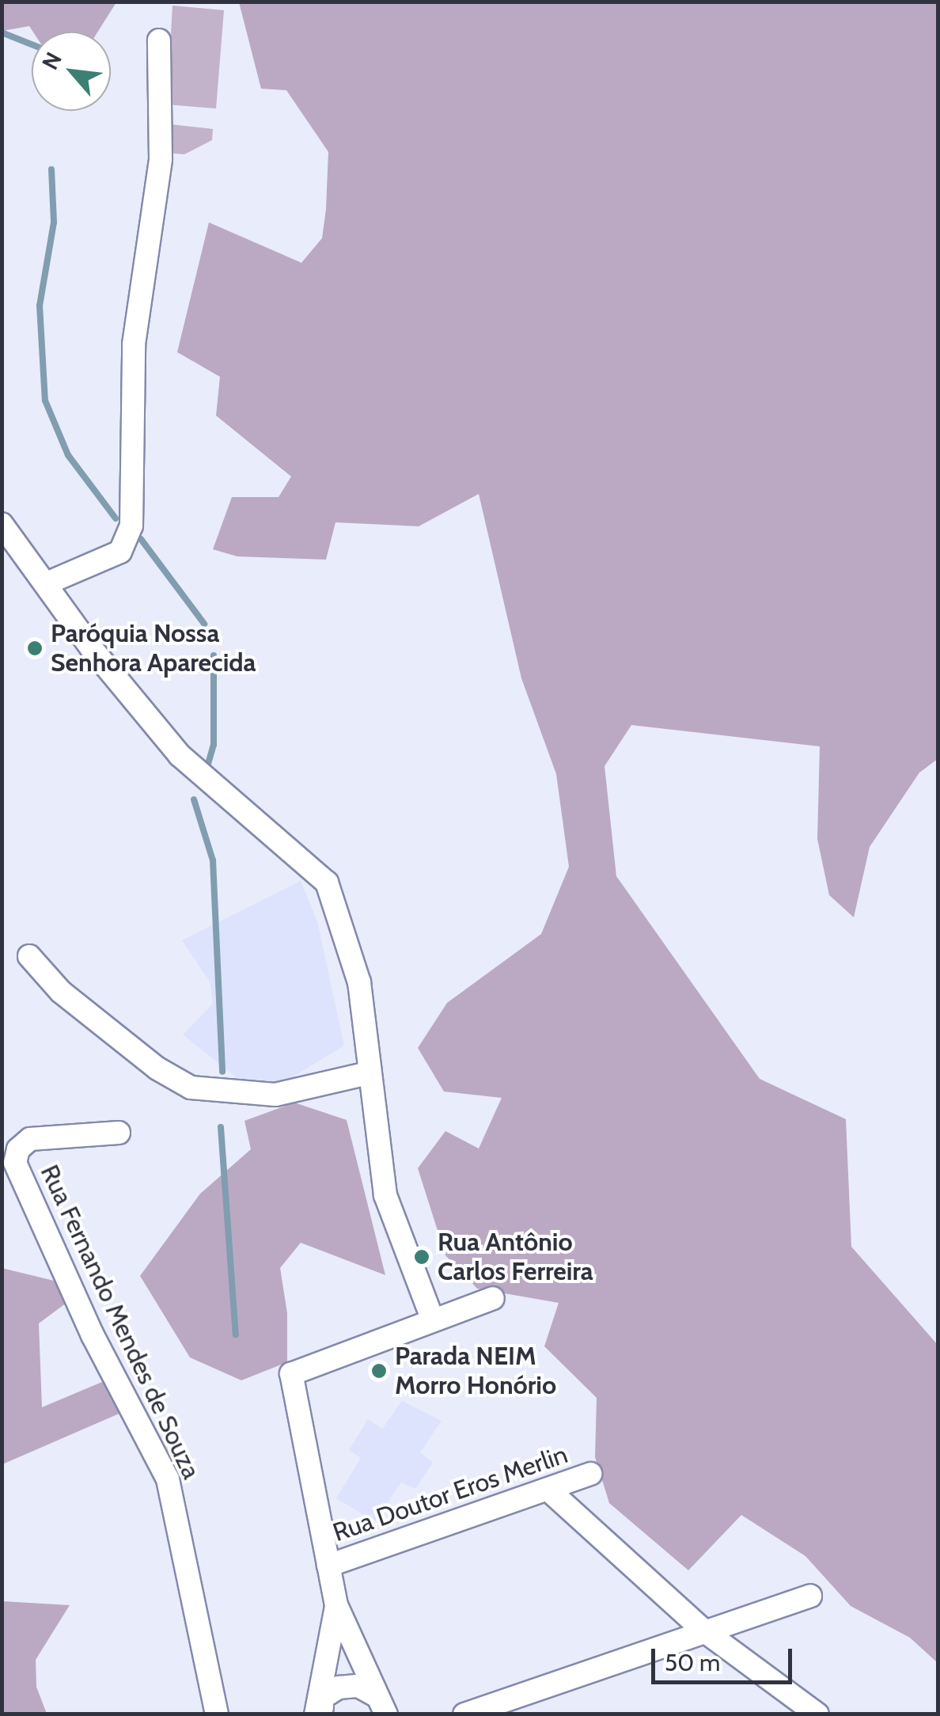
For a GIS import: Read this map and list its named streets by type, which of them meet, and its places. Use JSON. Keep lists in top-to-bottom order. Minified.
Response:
{"streets":{"street":["Rua Fernando Mendes de Souza","Rua Doutor Eros Merlin"]},"places":["Paróquia Nossa Senhora Aparecida","Rua Antônio Carlos Ferreira","Parada NEIM Morro Honório"],"scale_bar":"50 m","north":"top left"}
